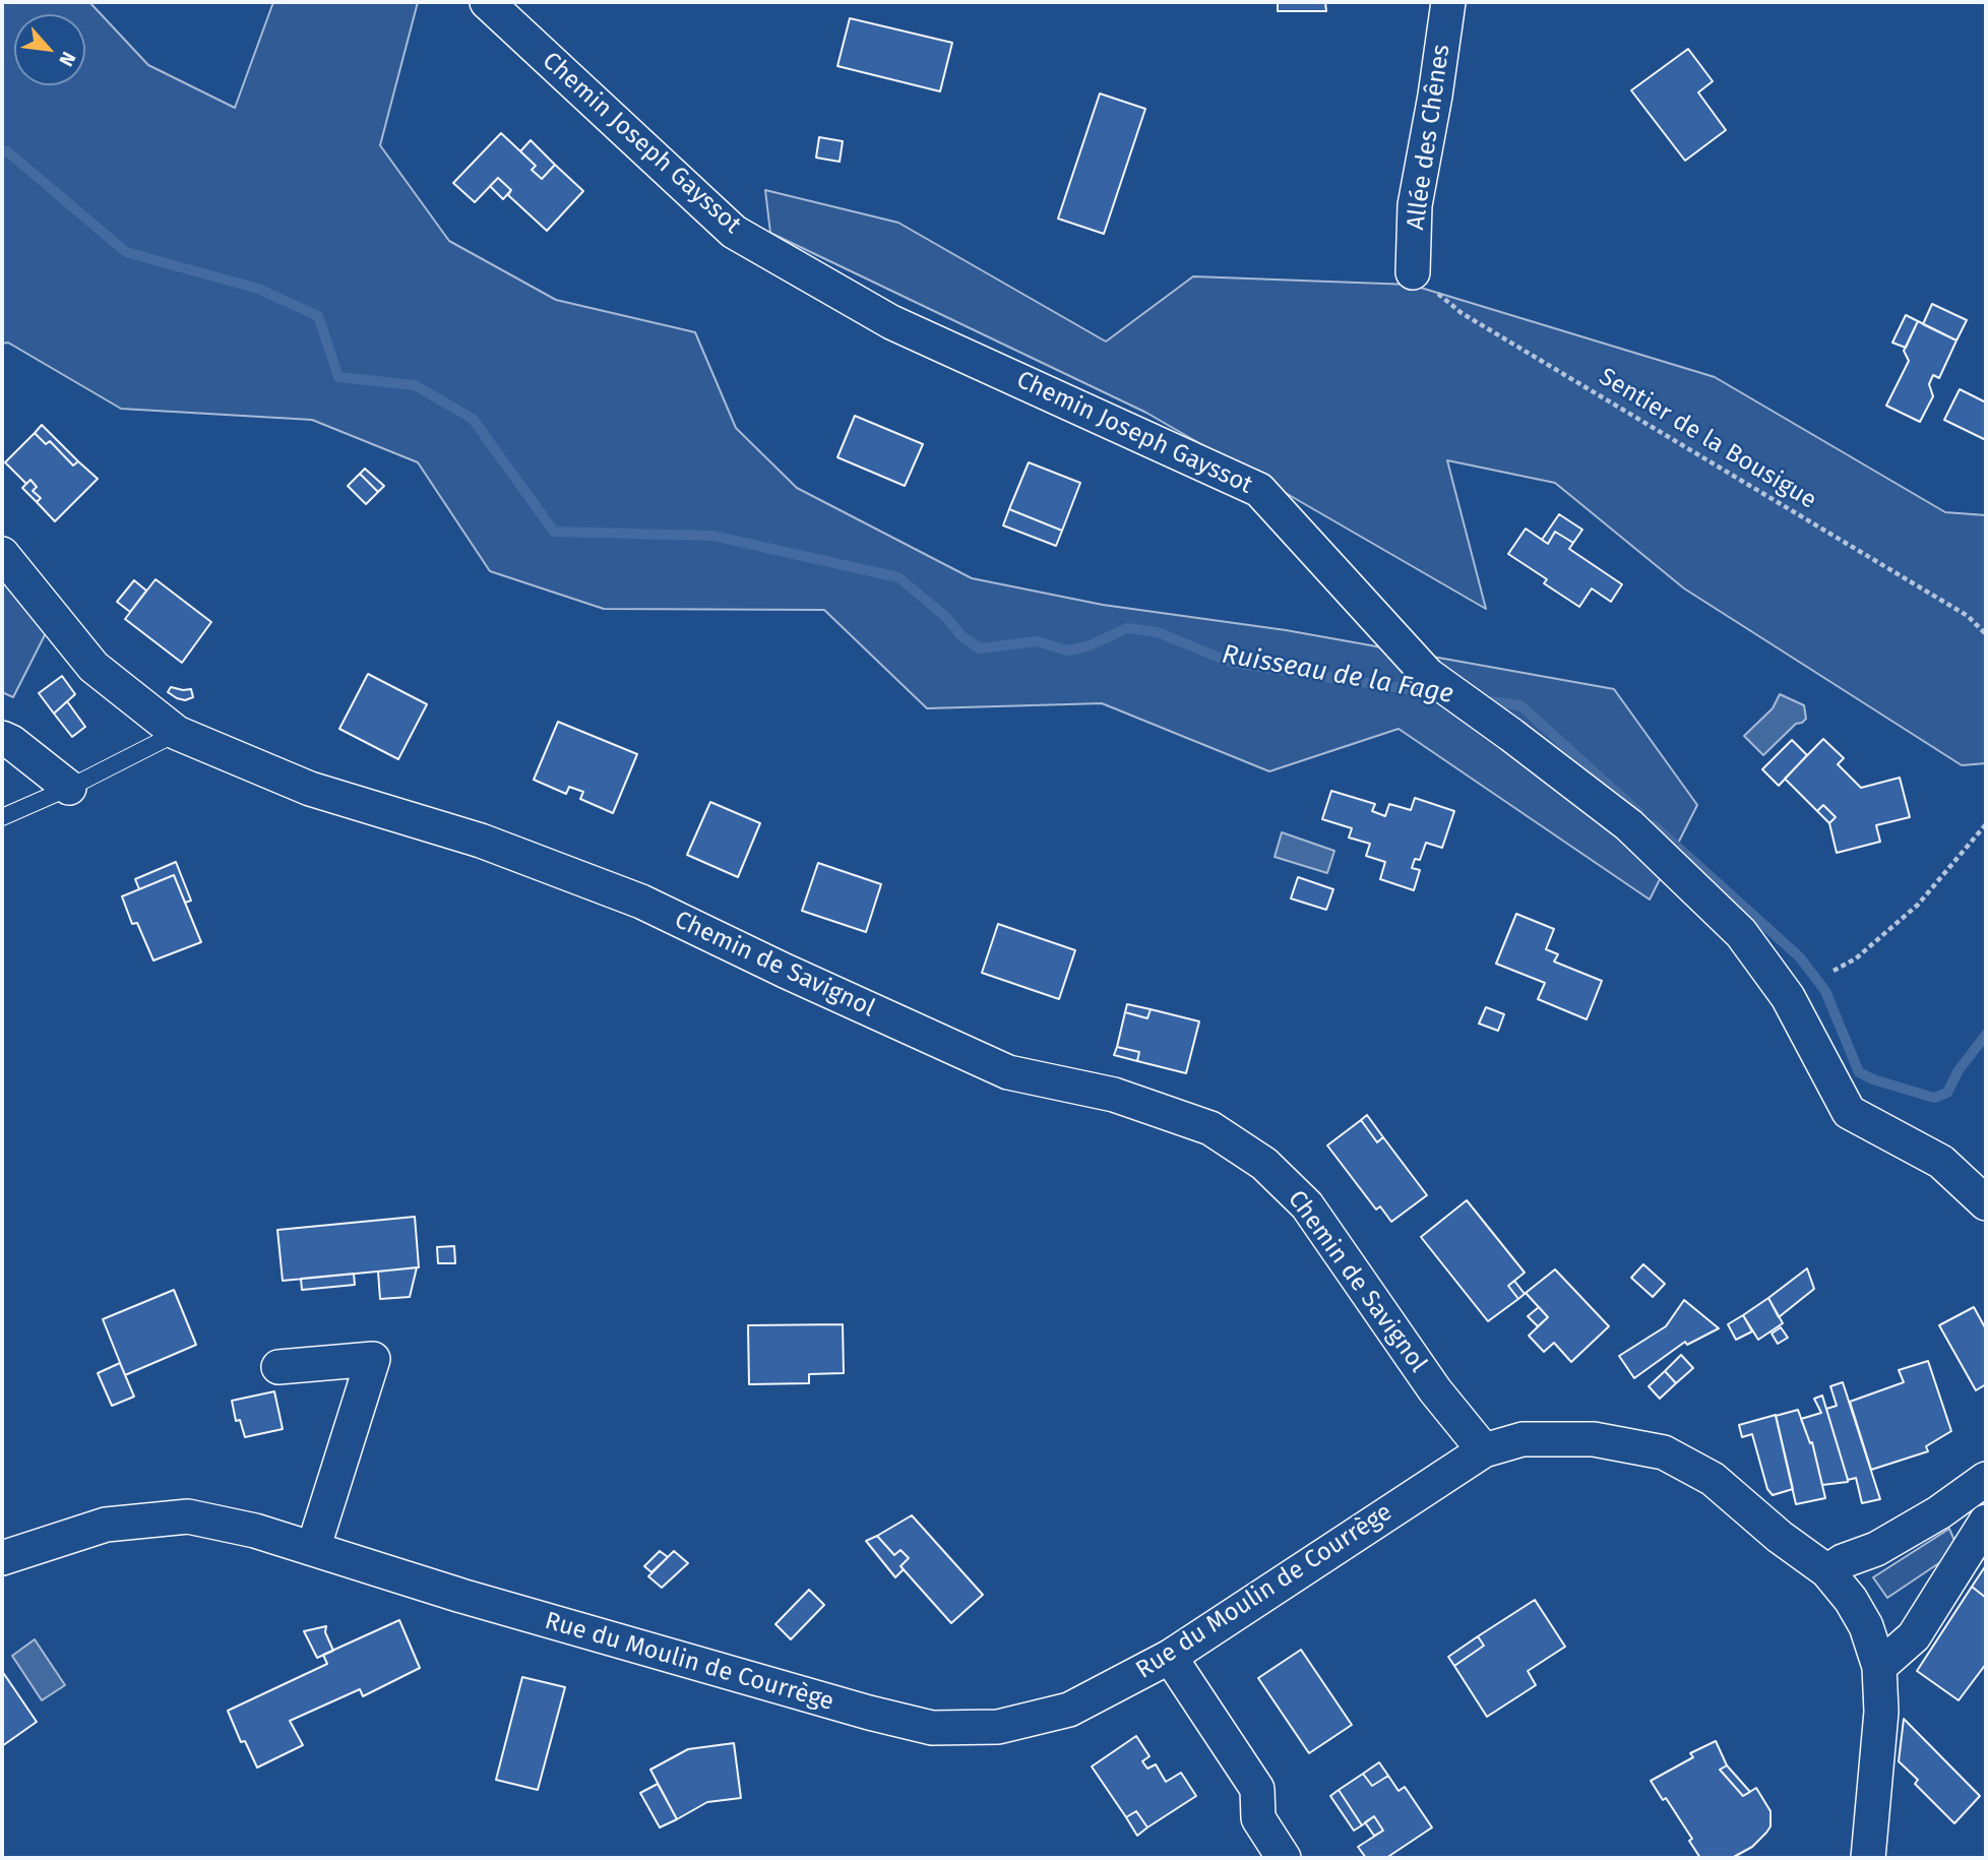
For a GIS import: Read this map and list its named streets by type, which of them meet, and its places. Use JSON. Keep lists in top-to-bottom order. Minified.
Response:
{"streets":{"street":["Allée des Chênes","Chemin Joseph Gayssot","Chemin de Savignol","Rue du Moulin de Courrège"],"path":["Sentier de la Bousigue"]},"crossings":[["Allée des Chênes","Sentier de la Bousigue"],["Chemin de Savignol","Rue du Moulin de Courrège"]],"water":["Ruisseau de la Fage"],"north":"bottom right"}
